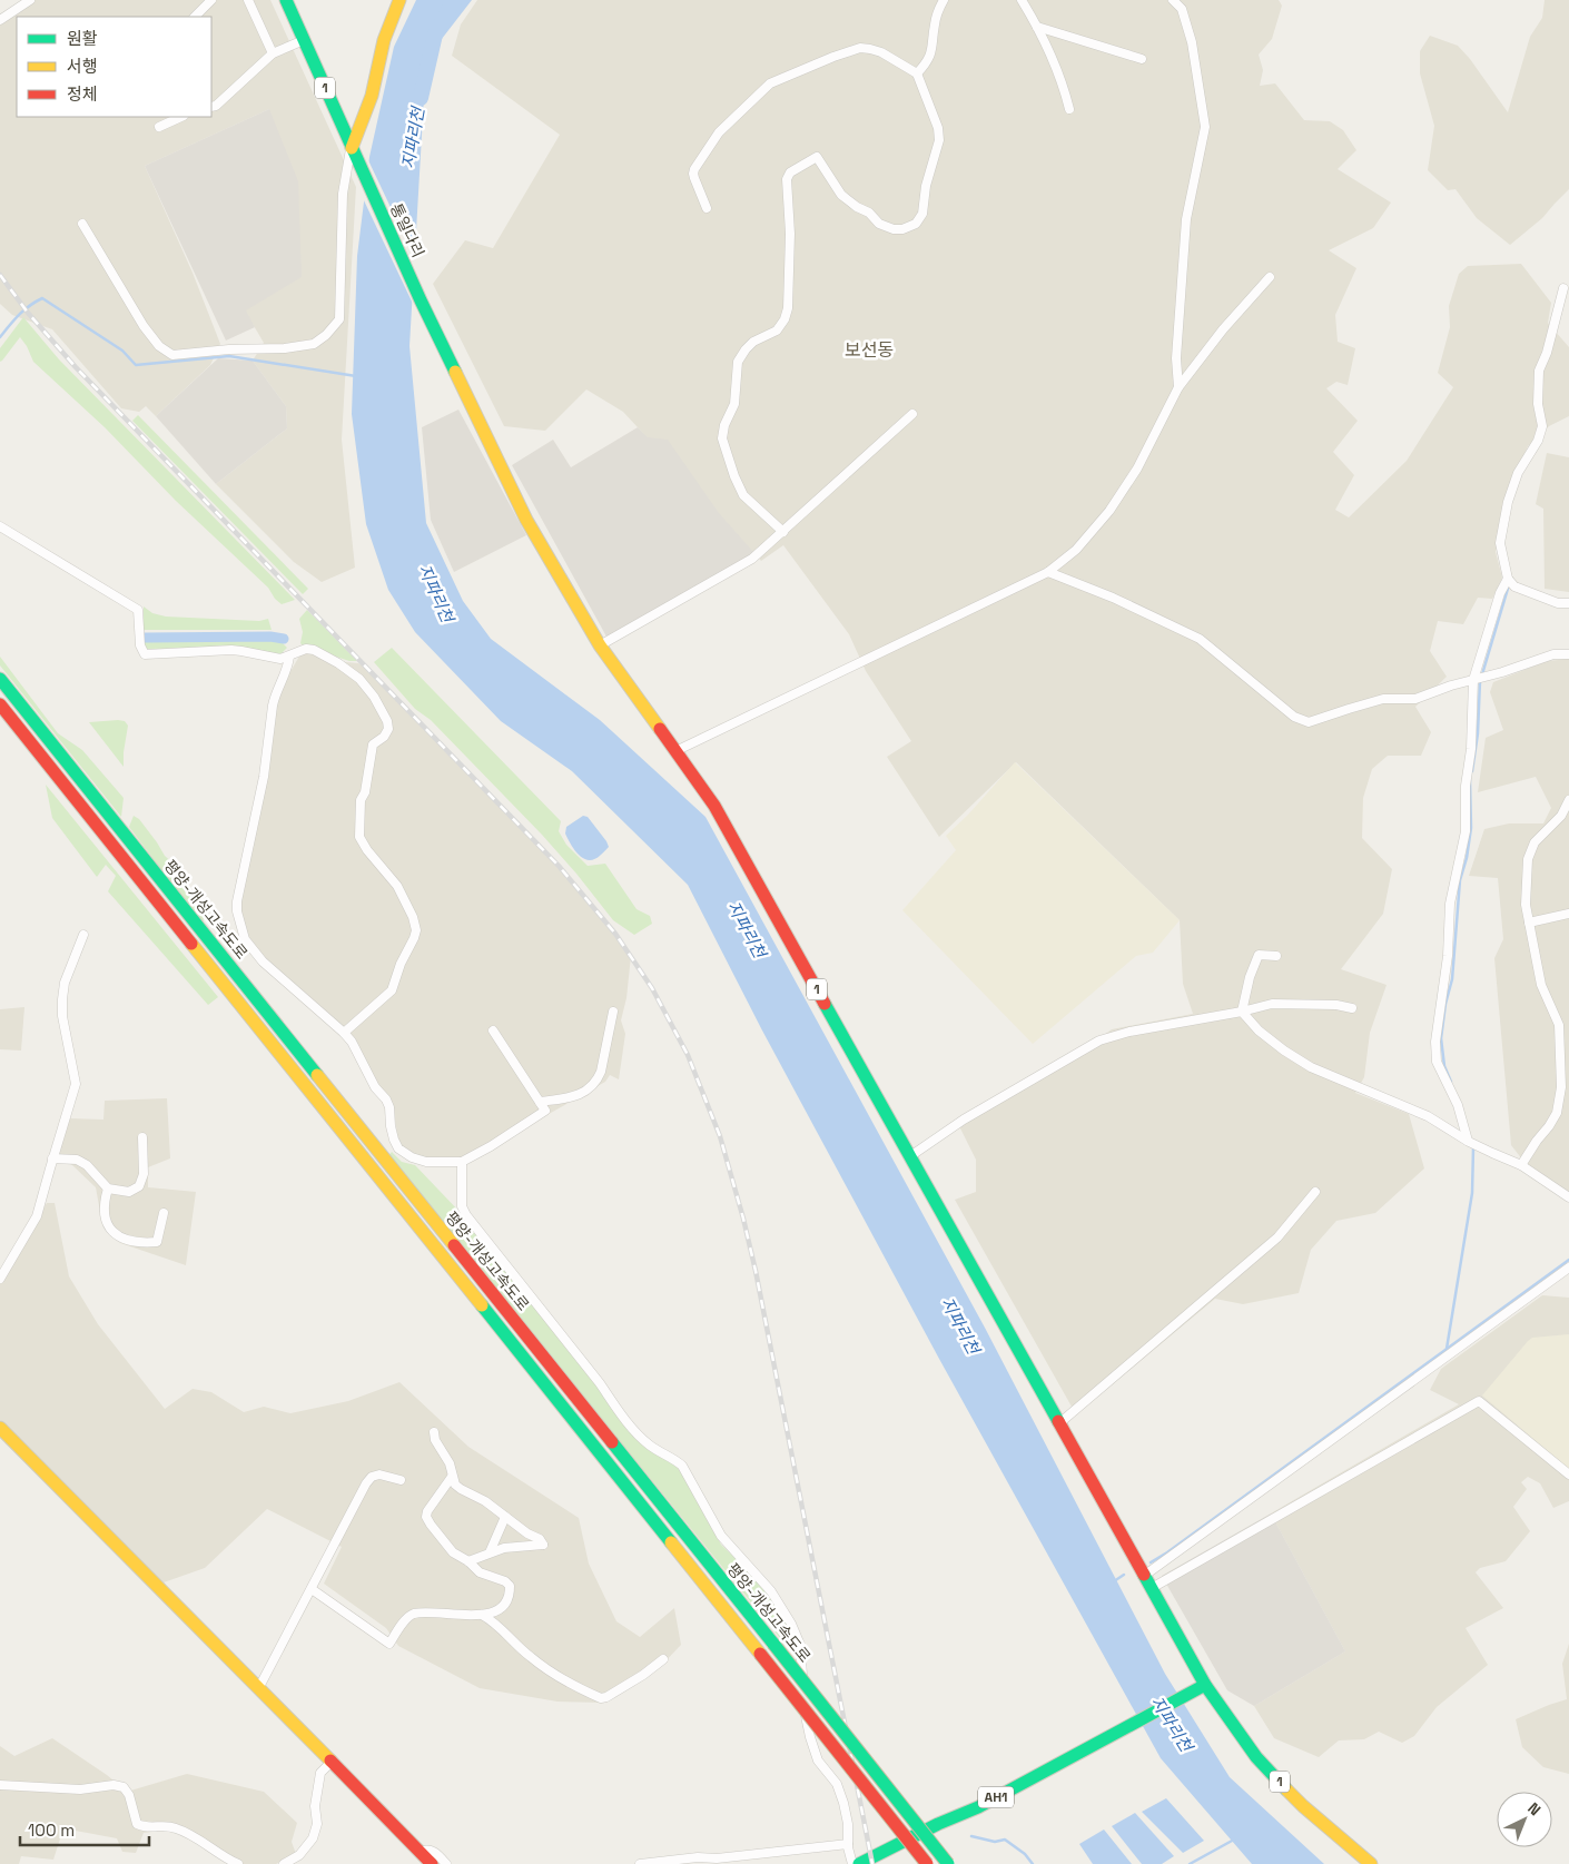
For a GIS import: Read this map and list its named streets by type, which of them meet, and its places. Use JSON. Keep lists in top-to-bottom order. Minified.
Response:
{"streets":{"main road":["1","통일다리","평양-개성고속도로","AH1"]},"crossings":[["1","통일다리"],["1","AH1"]],"districts":["보선동"],"water":["지파리천"],"legend":["원활","서행","정체"],"scale_bar":"100 m","north":"top right"}
